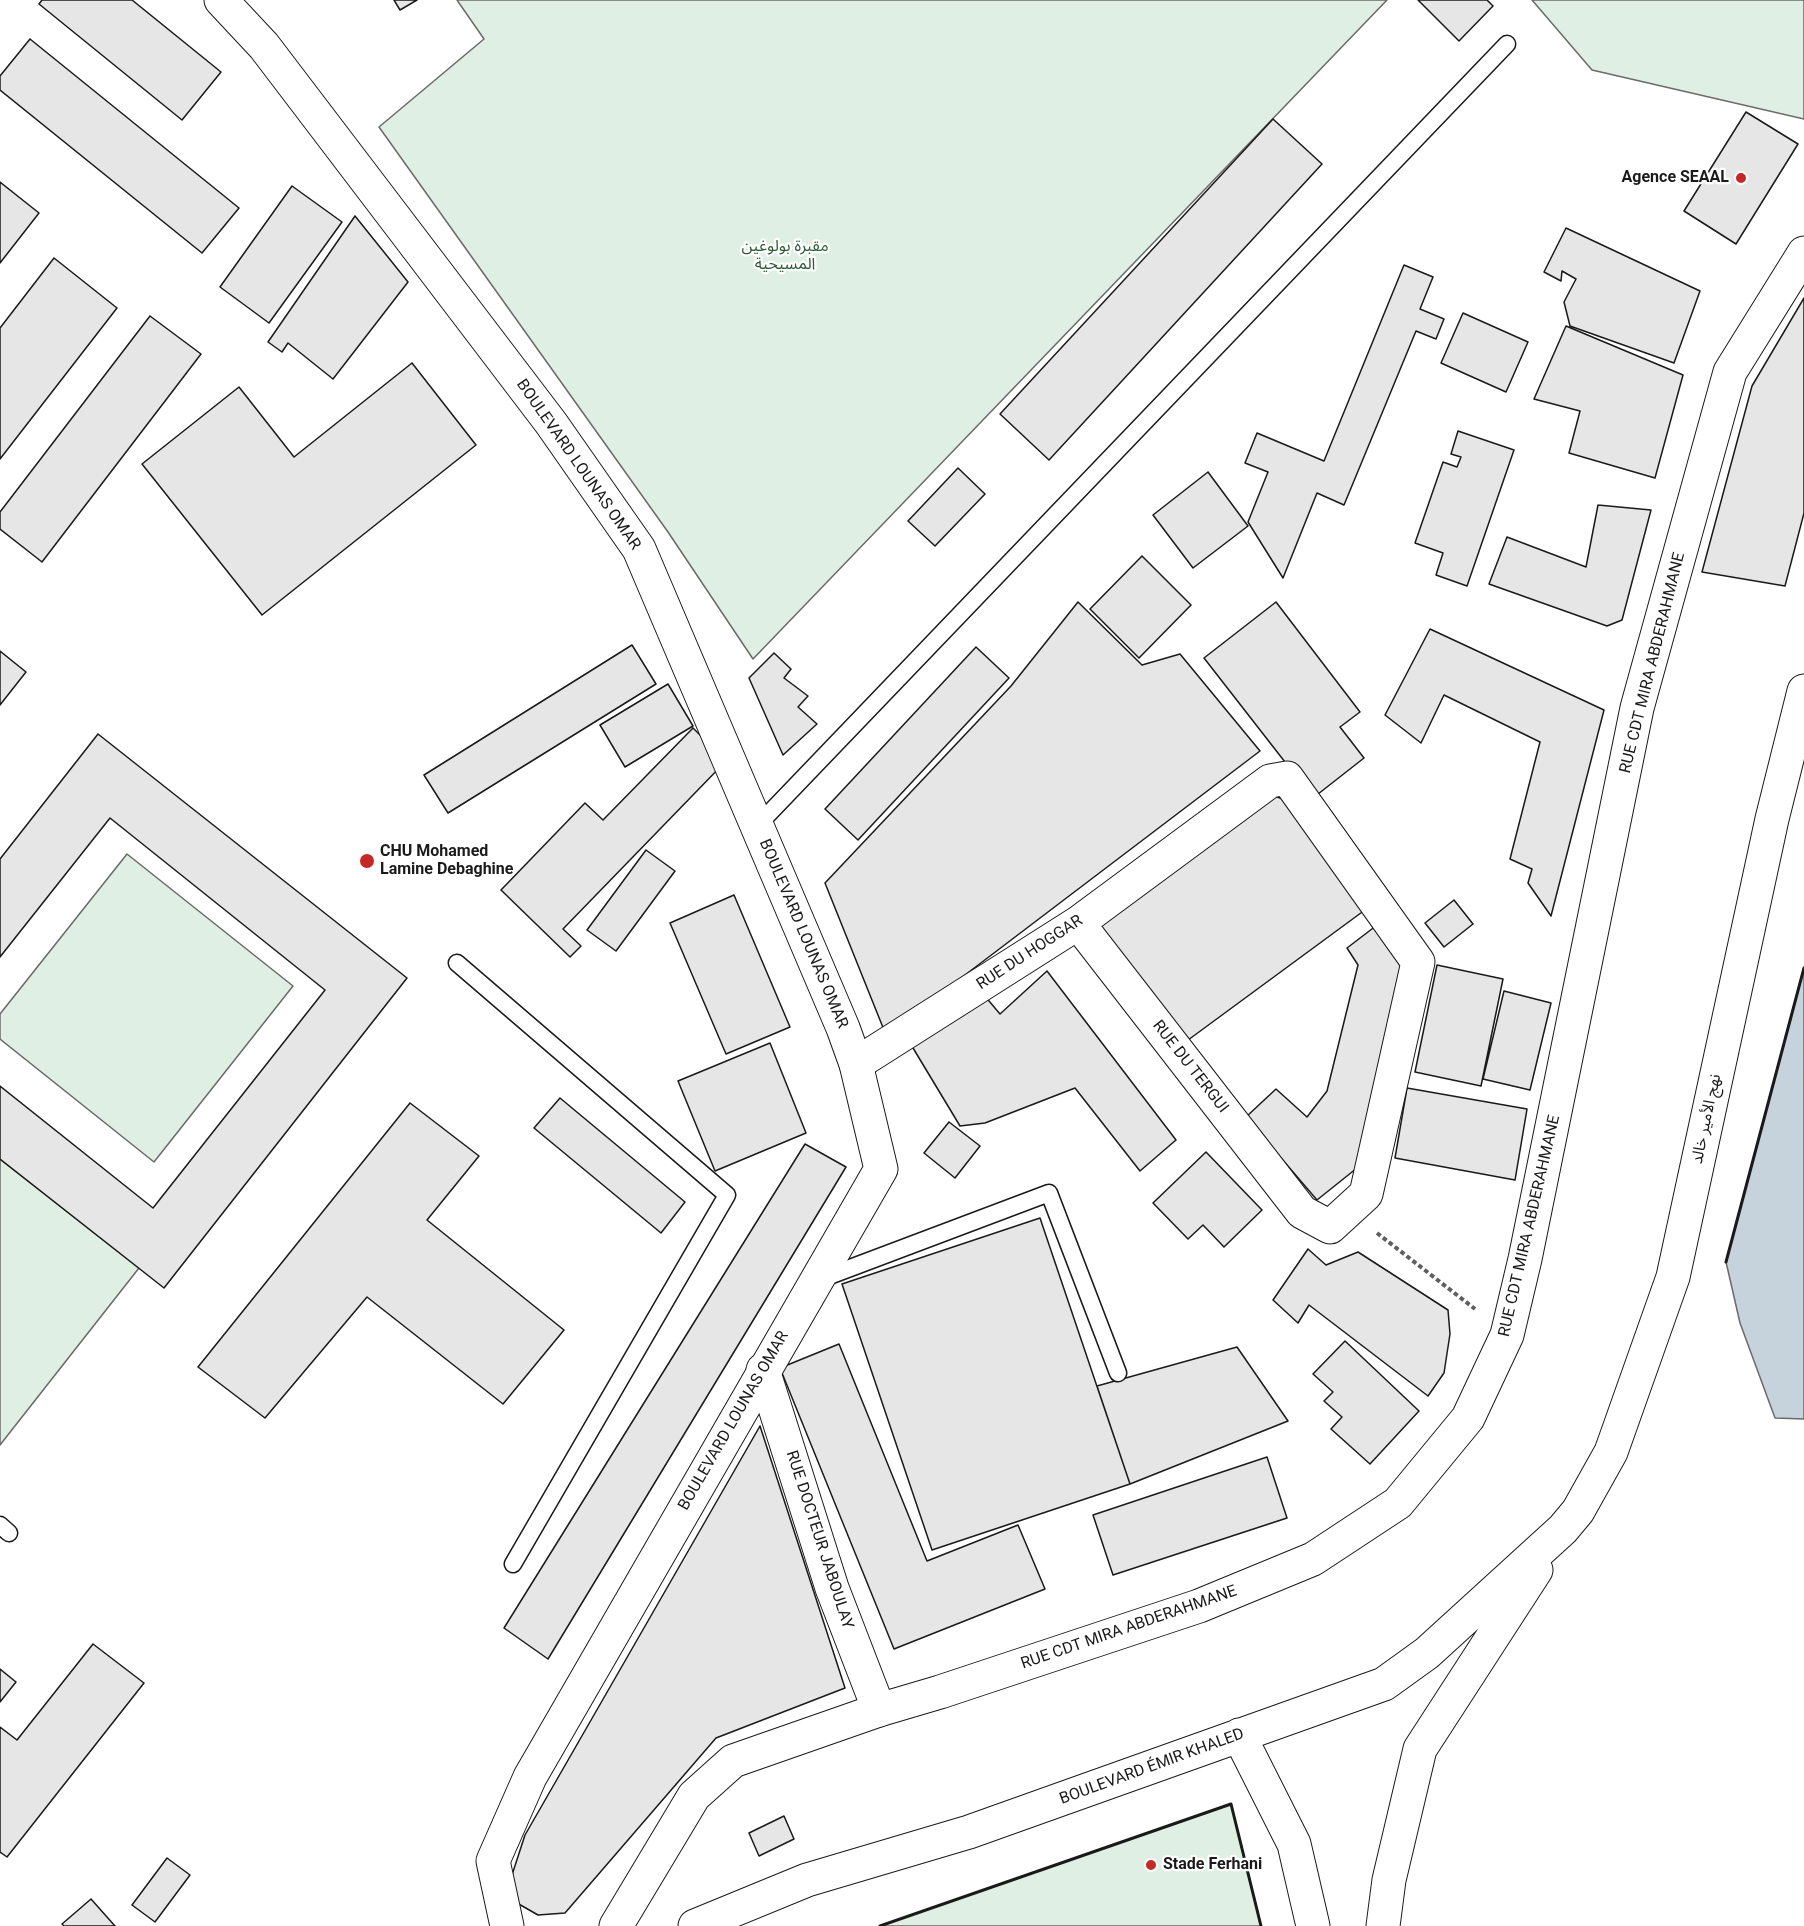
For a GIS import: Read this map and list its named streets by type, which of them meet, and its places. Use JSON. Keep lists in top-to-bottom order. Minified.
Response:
{"streets":{"main road":["BOULEVARD LOUNAS OMAR","RUE CDT MIRA ABDERAHMANE","RUE DU HOGGAR","RUE DU TERGUI","نهج الأمير خالد","RUE DOCTEUR JABOULAY","BOULEVARD ÉMIR KHALED"]},"crossings":[["BOULEVARD LOUNAS OMAR","RUE DU HOGGAR"],["BOULEVARD LOUNAS OMAR","RUE DOCTEUR JABOULAY"],["RUE CDT MIRA ABDERAHMANE","RUE DOCTEUR JABOULAY"],["RUE DU HOGGAR","RUE DU TERGUI"],["نهج الأمير خالد","BOULEVARD ÉMIR KHALED"]],"parks":["مقبرة بولوغين المسيحية"],"places":["Agence SEAAL","CHU Mohamed Lamine Debaghine","Stade Ferhani"]}
